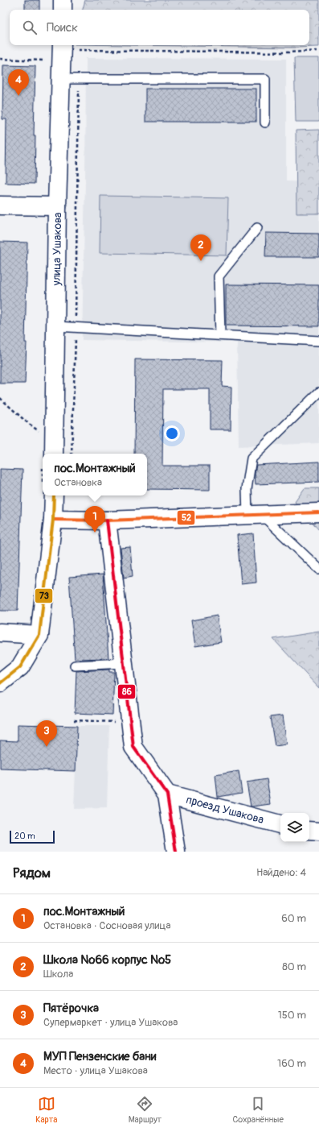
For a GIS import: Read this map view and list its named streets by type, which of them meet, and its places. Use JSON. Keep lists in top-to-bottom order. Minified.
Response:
{"streets":{"street":["улица Ушакова","проезд Ушакова"]},"lines":["transit line 73","transit line 52","transit line 86"],"scale_bar":"20 m","page":{"search":"Поиск","pins":["4","2","1","3"],"popup":["пос.Монтажный","Остановка"],"scale":"20 m","heading":["Рядом","Найдено: 4"],"list":[{"mark":"1","name":"пос.Монтажный","note":"Остановка · Сосновая улица","value":"60 m"},{"mark":"2","name":"Школа №66 корпус №5","note":"Школа","value":"80 m"},{"mark":"3","name":"Пятёрочка","note":"Супермаркет · улица Ушакова","value":"150 m"},{"mark":"4","name":"МУП Пензенские бани","note":"Место · улица Ушакова","value":"160 m"}],"nav":["Карта","Маршрут","Сохранённые"]}}
